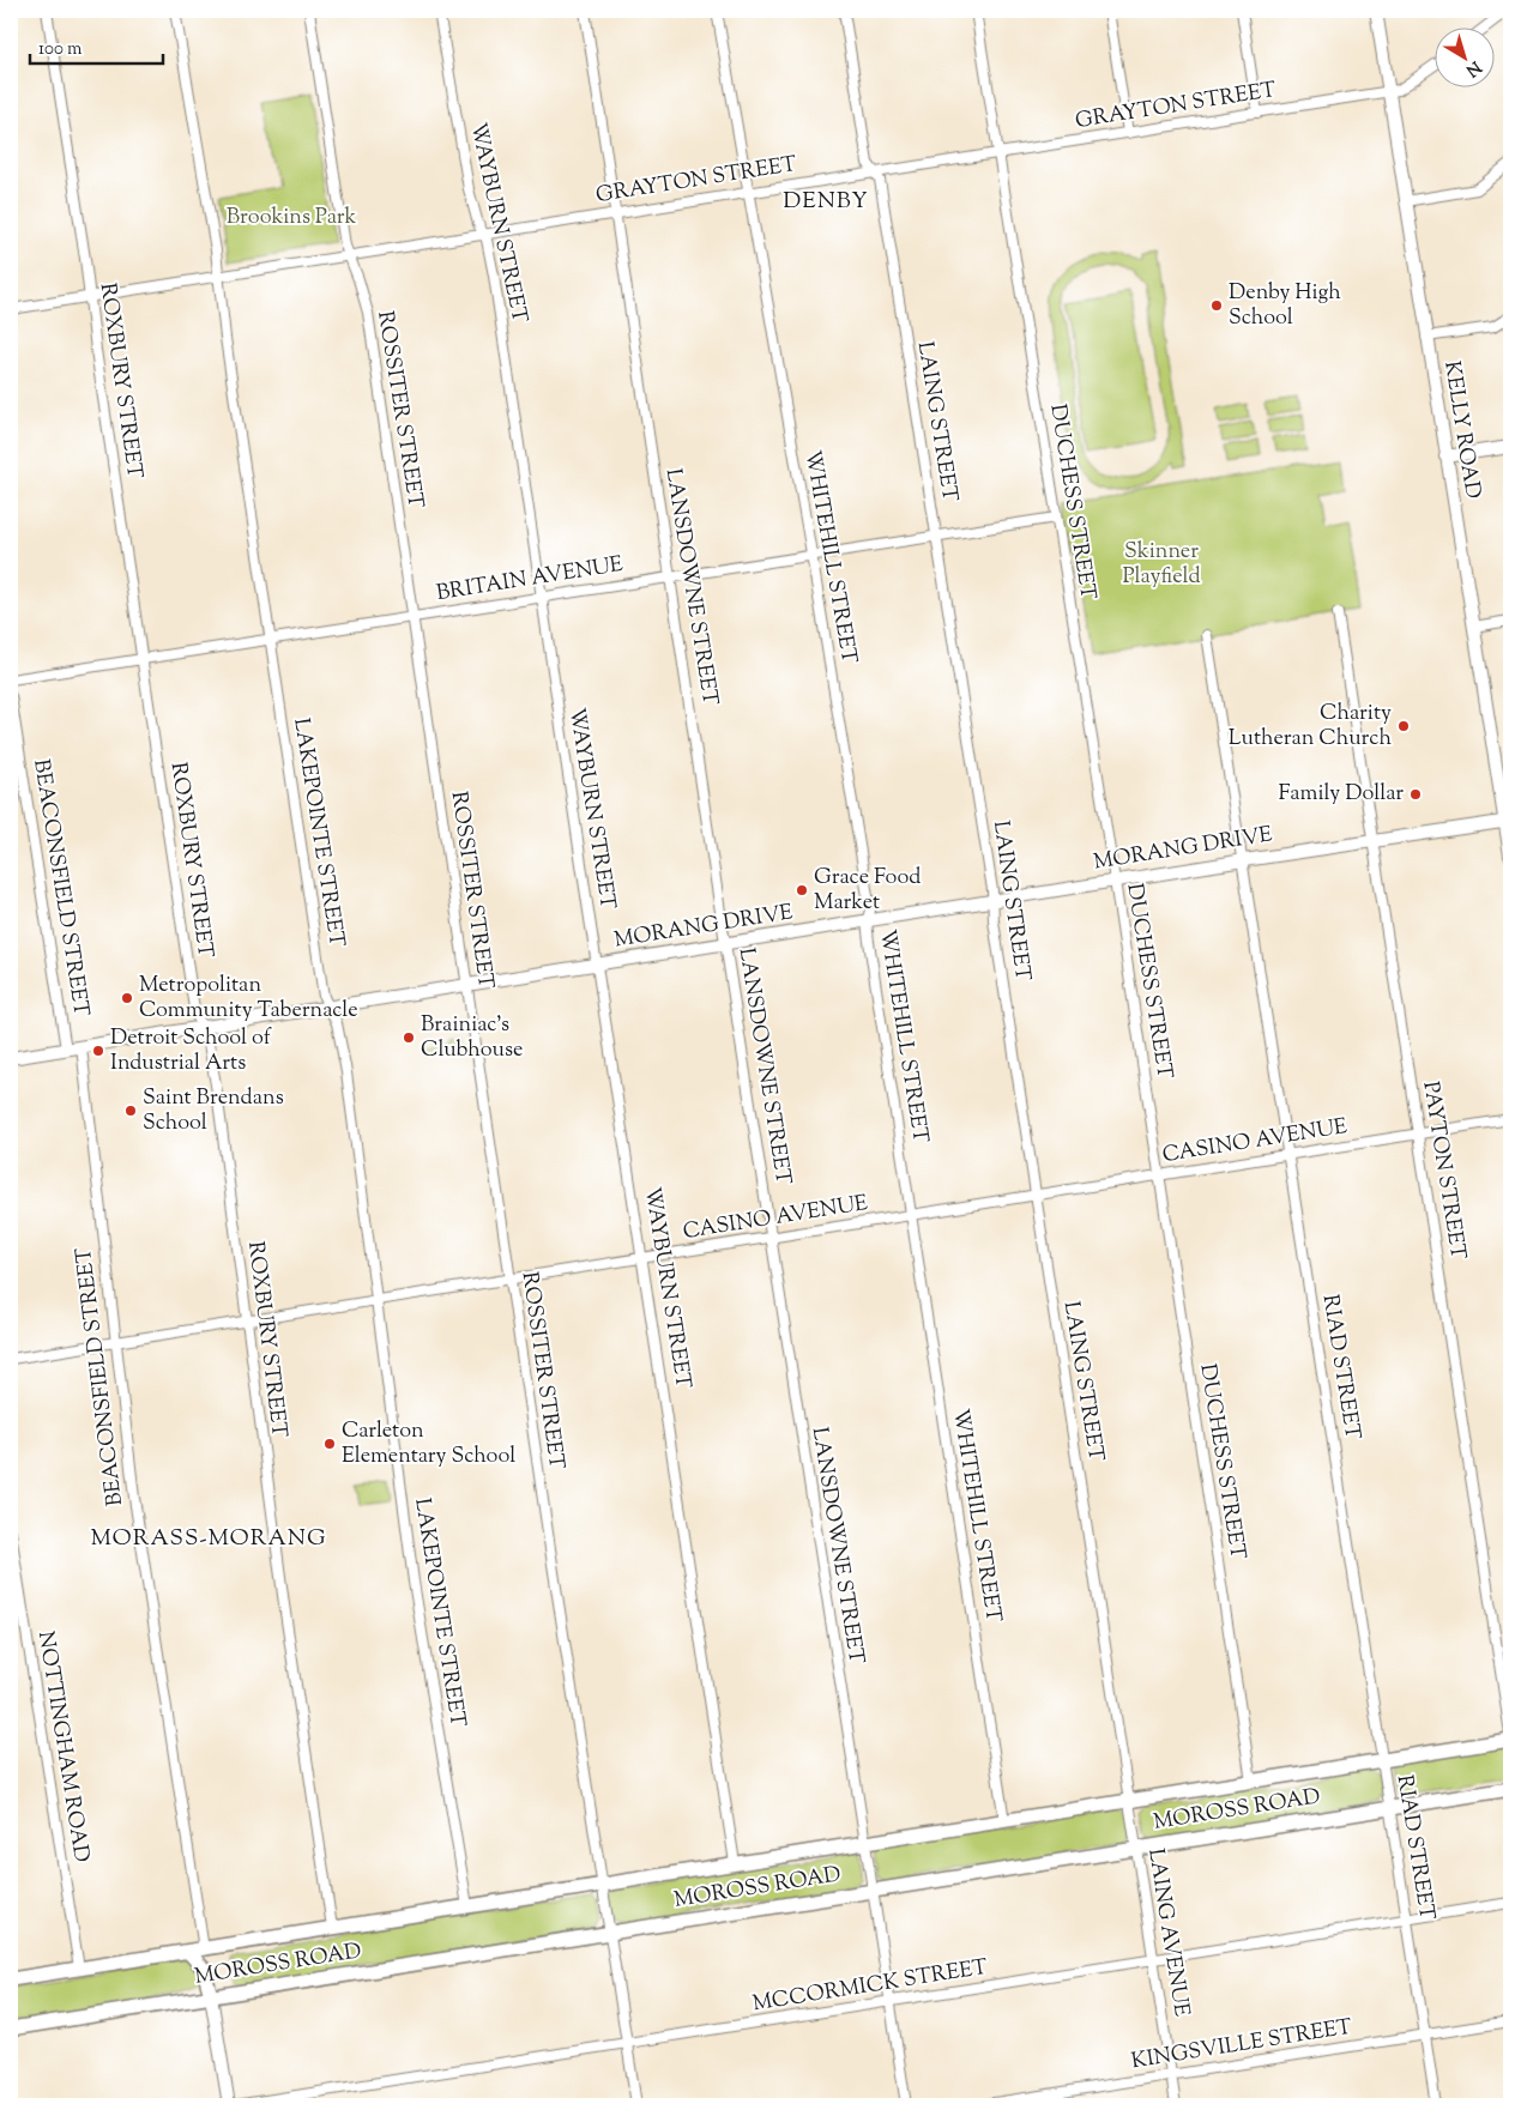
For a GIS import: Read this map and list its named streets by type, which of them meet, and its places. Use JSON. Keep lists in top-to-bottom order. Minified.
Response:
{"streets":{"main road":["MOROSS ROAD"],"street":["GRAYTON STREET","WAYBURN STREET","ROXBURY STREET","ROSSITER STREET","LAING STREET","KELLY ROAD","DUCHESS STREET","WHITEHILL STREET","BRITAIN AVENUE","LANSDOWNE STREET","LAKEPOINTE STREET","MORANG DRIVE","BEACONSFIELD STREET","CASINO AVENUE","PAYTON STREET","RIAD STREET","NOTTINGHAM ROAD","LAING AVENUE","MCCORMICK STREET","KINGSVILLE STREET"]},"crossings":[["GRAYTON STREET","WAYBURN STREET"],["GRAYTON STREET","ROXBURY STREET"],["GRAYTON STREET","ROSSITER STREET"],["GRAYTON STREET","LAING STREET"],["GRAYTON STREET","KELLY ROAD"],["GRAYTON STREET","DUCHESS STREET"],["GRAYTON STREET","WHITEHILL STREET"],["GRAYTON STREET","LANSDOWNE STREET"],["GRAYTON STREET","LAKEPOINTE STREET"],["WAYBURN STREET","BRITAIN AVENUE"],["WAYBURN STREET","MORANG DRIVE"],["WAYBURN STREET","CASINO AVENUE"],["WAYBURN STREET","MOROSS ROAD"],["ROXBURY STREET","BRITAIN AVENUE"],["ROXBURY STREET","MORANG DRIVE"],["ROXBURY STREET","CASINO AVENUE"],["ROXBURY STREET","MOROSS ROAD"],["ROSSITER STREET","BRITAIN AVENUE"],["ROSSITER STREET","MORANG DRIVE"],["ROSSITER STREET","CASINO AVENUE"],["ROSSITER STREET","MOROSS ROAD"],["ROSSITER STREET","MCCORMICK STREET"],["LAING STREET","BRITAIN AVENUE"],["LAING STREET","MORANG DRIVE"],["LAING STREET","CASINO AVENUE"],["LAING STREET","MOROSS ROAD"],["LAING STREET","LAING AVENUE"],["KELLY ROAD","MORANG DRIVE"],["DUCHESS STREET","BRITAIN AVENUE"],["DUCHESS STREET","MORANG DRIVE"],["DUCHESS STREET","CASINO AVENUE"],["DUCHESS STREET","MOROSS ROAD"],["WHITEHILL STREET","BRITAIN AVENUE"],["WHITEHILL STREET","MORANG DRIVE"],["WHITEHILL STREET","CASINO AVENUE"],["WHITEHILL STREET","MOROSS ROAD"],["BRITAIN AVENUE","LANSDOWNE STREET"],["BRITAIN AVENUE","LAKEPOINTE STREET"],["LANSDOWNE STREET","MORANG DRIVE"],["LANSDOWNE STREET","CASINO AVENUE"],["LANSDOWNE STREET","MOROSS ROAD"],["LANSDOWNE STREET","MCCORMICK STREET"],["LAKEPOINTE STREET","MORANG DRIVE"],["LAKEPOINTE STREET","CASINO AVENUE"],["LAKEPOINTE STREET","MOROSS ROAD"],["MORANG DRIVE","BEACONSFIELD STREET"],["MORANG DRIVE","PAYTON STREET"],["MORANG DRIVE","RIAD STREET"],["BEACONSFIELD STREET","CASINO AVENUE"],["BEACONSFIELD STREET","MOROSS ROAD"],["CASINO AVENUE","PAYTON STREET"],["CASINO AVENUE","RIAD STREET"],["RIAD STREET","MOROSS ROAD"],["RIAD STREET","MCCORMICK STREET"],["RIAD STREET","KINGSVILLE STREET"],["NOTTINGHAM ROAD","MOROSS ROAD"],["MOROSS ROAD","LAING AVENUE"],["LAING AVENUE","MCCORMICK STREET"],["LAING AVENUE","KINGSVILLE STREET"]],"districts":["DENBY","MORASS-MORANG"],"parks":["Brookins Park","Skinner Playfield"],"places":["Denby High School","Charity Lutheran Church","Family Dollar","Grace Food Market","Metropolitan Community Tabernacle","Brainiac's Clubhouse","Detroit School of Industrial Arts","Saint Brendans School","Carleton Elementary School"],"scale_bar":"100 m","north":"bottom right"}
